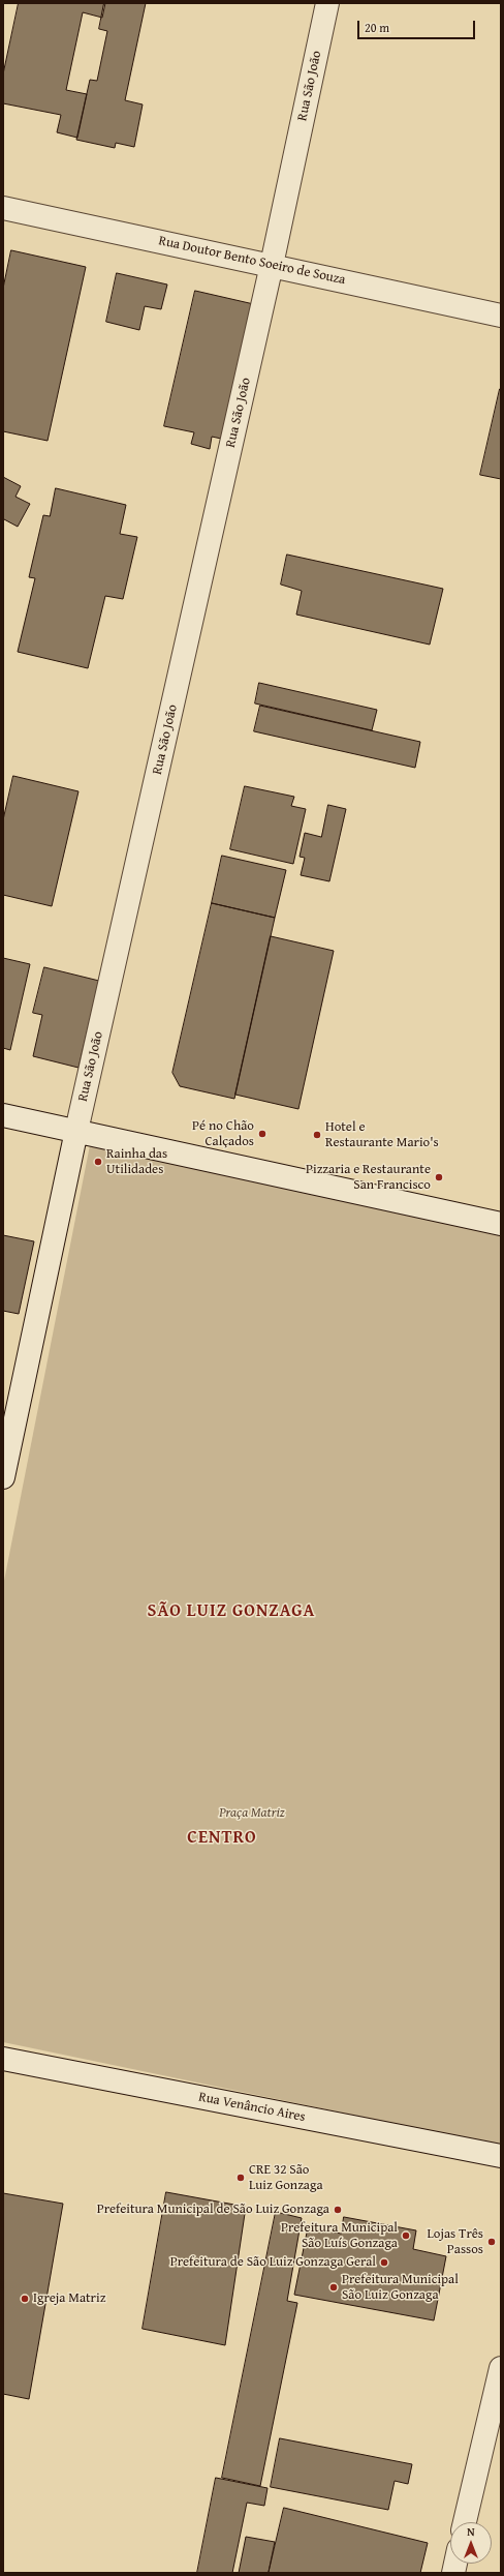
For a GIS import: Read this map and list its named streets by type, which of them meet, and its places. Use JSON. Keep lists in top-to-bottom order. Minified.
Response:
{"streets":{"street":["Rua São João","Rua Doutor Bento Soeiro de Souza","Rua Venâncio Aires"]},"crossings":[["Rua São João","Rua Doutor Bento Soeiro de Souza"]],"districts":["SÃO LUIZ GONZAGA","CENTRO"],"parks":["Praça Matriz"],"places":["Pé no Chão Calçados","Hotel e Restaurante Mario's","Rainha das Utilidades","Pizzaria e Restaurante San Francisco","CRE 32 São Luiz Gonzaga","Prefeitura Municipal de São Luiz Gonzaga","Prefeitura Municipal São Luís Gonzaga","Lojas Três Passos","Prefeitura de São Luiz Gonzaga Geral","Prefeitura Municipal São Luiz Gonzaga","Igreja Matriz"],"scale_bar":"20 m","north":"top"}
